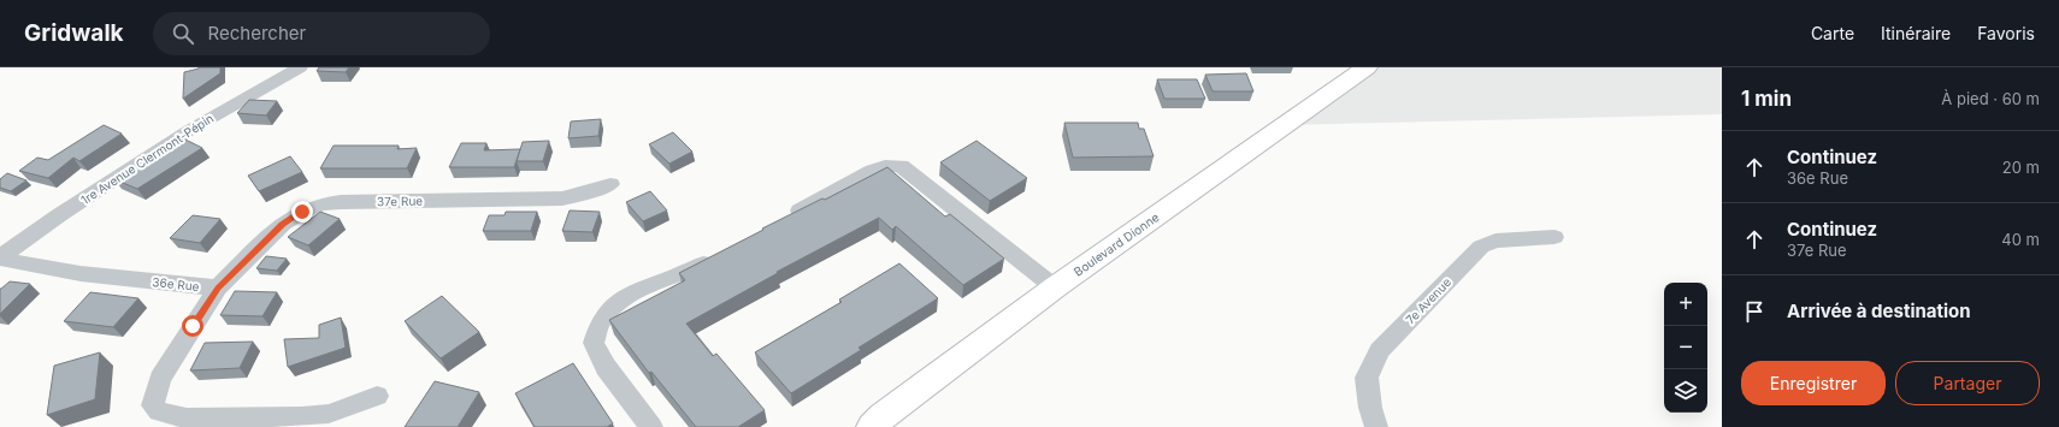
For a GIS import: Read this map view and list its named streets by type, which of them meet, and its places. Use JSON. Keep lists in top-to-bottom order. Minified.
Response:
{"streets":{"main road":["Boulevard Dionne"],"street":["1re Avenue Clermont-Pépin","37e Rue","36e Rue","7e Avenue"]},"crossings":[["1re Avenue Clermont-Pépin","36e Rue"],["37e Rue","36e Rue"]],"page":{"header":"Gridwalk","search":"Rechercher","nav":["Carte","Itinéraire","Favoris"],"heading":["1 min","À pied · 60 m"],"list":[["Continuez","36e Rue","20 m"],["Continuez","37e Rue","40 m"],"Arrivée à destination"],"map_buttons":["+","−"],"buttons":["Enregistrer","Partager"]}}
